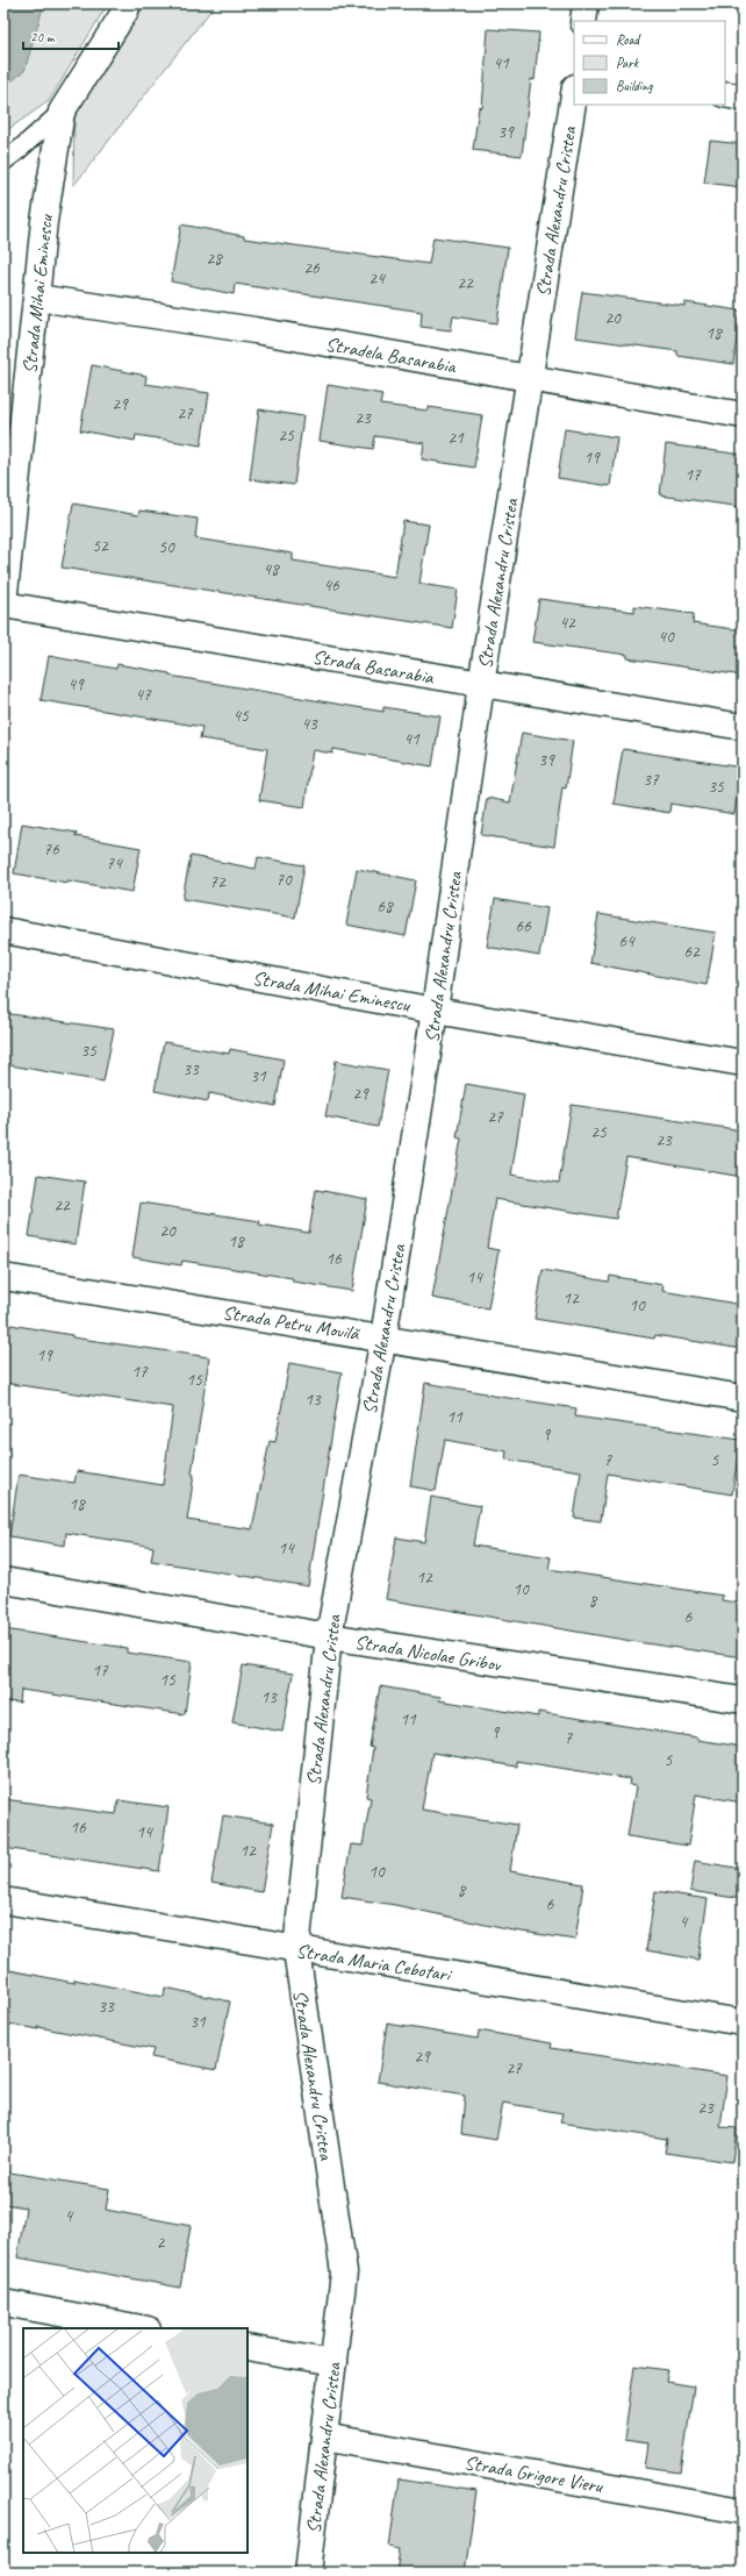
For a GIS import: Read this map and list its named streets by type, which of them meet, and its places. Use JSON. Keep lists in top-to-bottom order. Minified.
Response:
{"streets":{"street":["Strada Alexandru Cristea","Strada Mihai Eminescu","Stradela Basarabia","Strada Basarabia","Strada Petru Movilă","Strada Nicolae Gribov","Strada Maria Cebotari","Strada Grigore Vieru"]},"crossings":[["Strada Alexandru Cristea","Strada Mihai Eminescu"],["Strada Alexandru Cristea","Stradela Basarabia"],["Strada Alexandru Cristea","Strada Basarabia"],["Strada Alexandru Cristea","Strada Petru Movilă"],["Strada Alexandru Cristea","Strada Nicolae Gribov"],["Strada Alexandru Cristea","Strada Maria Cebotari"],["Strada Alexandru Cristea","Strada Grigore Vieru"],["Strada Mihai Eminescu","Stradela Basarabia"],["Strada Mihai Eminescu","Strada Basarabia"]],"house_numbers":["41","39","28","26","24","22","20","18","29","27","23","25","21","19","17","52","50","48","46","42","40","49","47","45","43","41","39","37","35","76","74","70","72","68","66","64","62","35","33","31","29","27","25","23","22","20","18","16","14","12","10","19","17","15","13","11","9","7","5","18","14","12","10","8","6","17","15","13","11","9","7","5","16","14","12","10","8","6","4","33","31","29","27","23","4","2"],"legend":["Road","Park","Building"],"scale_bar":"20 m"}
